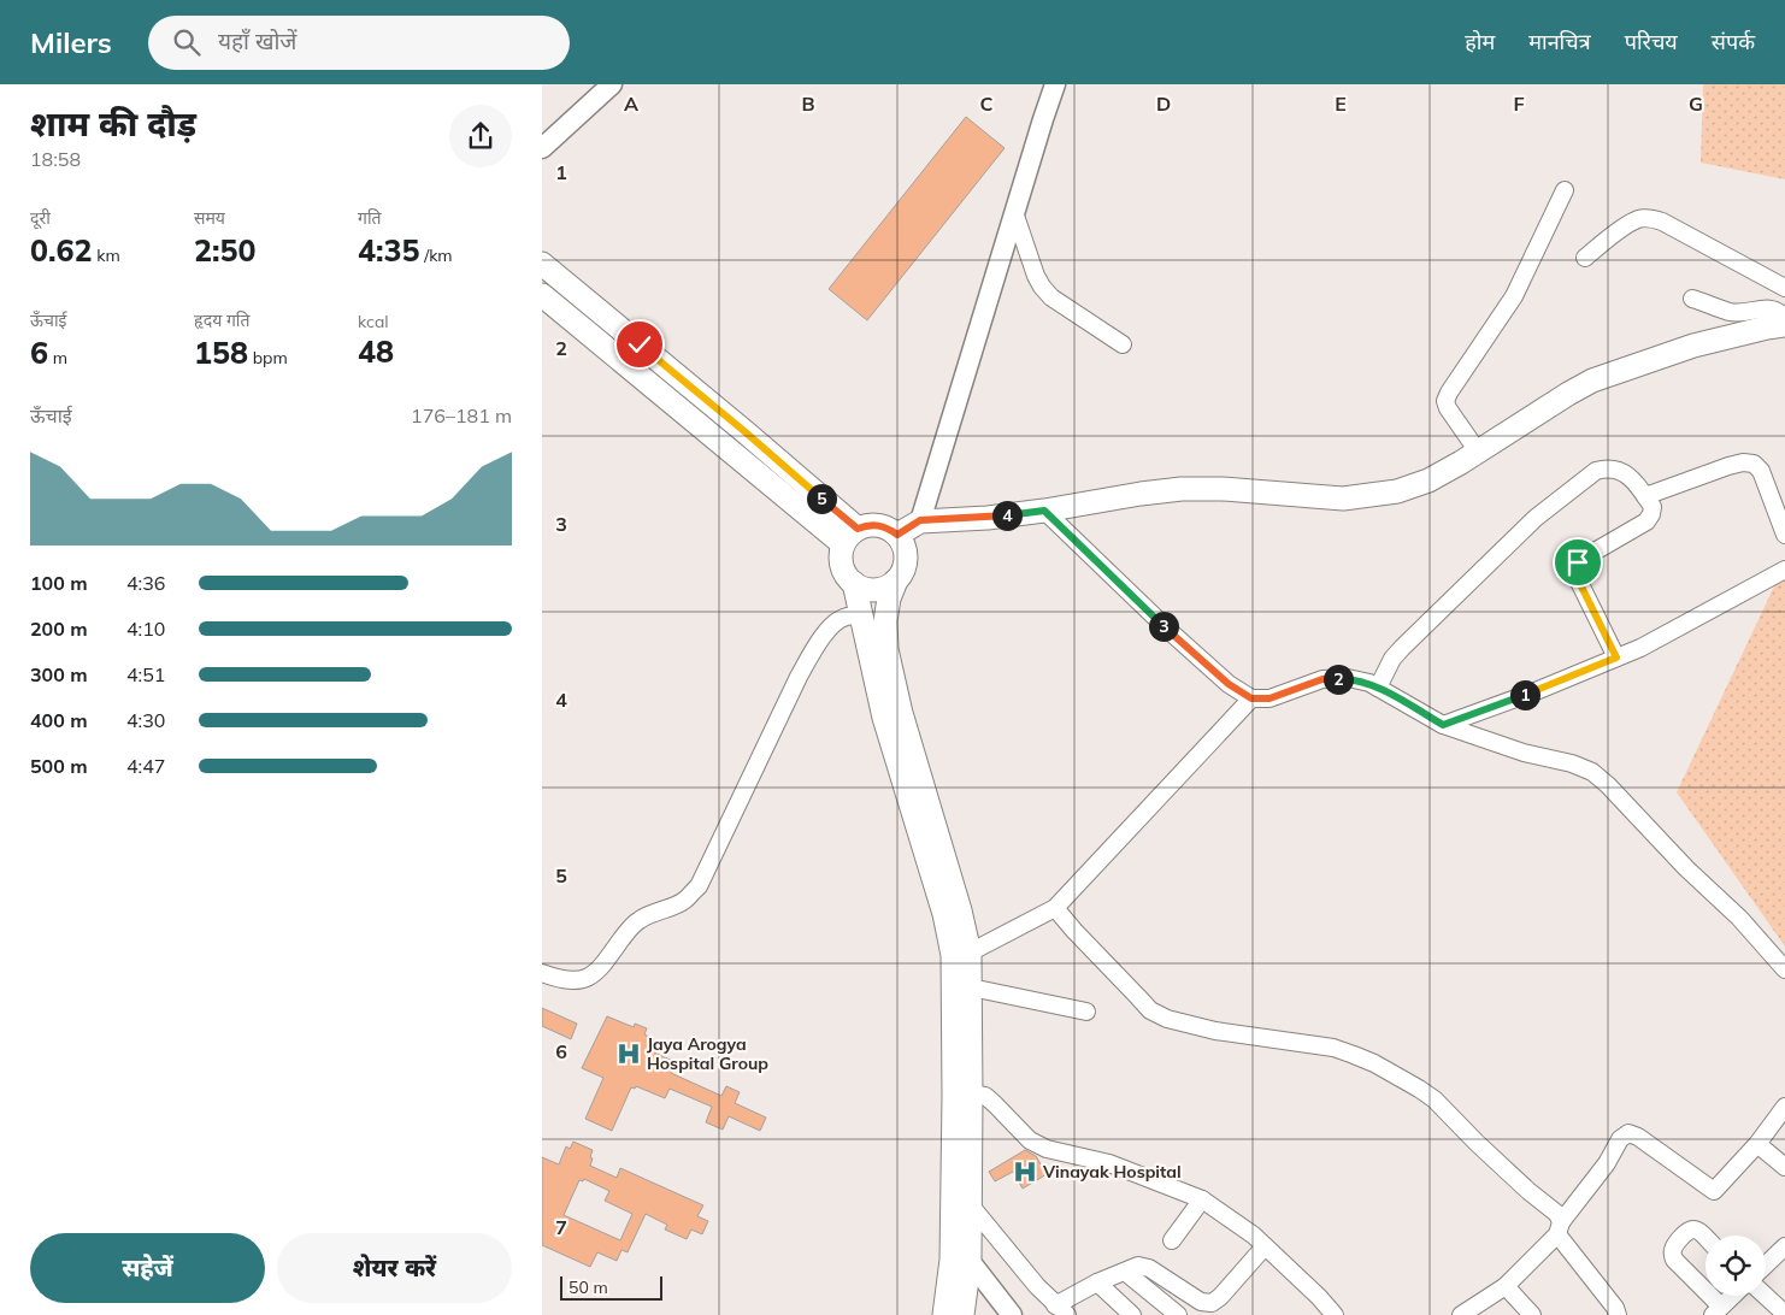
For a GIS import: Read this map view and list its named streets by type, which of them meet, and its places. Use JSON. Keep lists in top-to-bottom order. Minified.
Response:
{"places":{"hospital":["Jaya Arogya Hospital Group","Vinayak Hospital"]},"scale_bar":"50 m","page":{"header":"Milers","search":"यहाँ खोजें","nav":["होम","मानचित्र","परिचय","संपर्क"],"heading":["शाम की दौड़","18:58"],"stats":[["दूरी","0.62 km"],["समय","2:50"],["गति","4:35 /km"],["ऊँचाई","6 m"],["हृदय गति","158 bpm"],["kcal","48"]],"chart":["ऊँचाई","176–181 m"],"pins":["5","4","3","2","1"],"list":[{"name":"100 m","note":"4:36"},{"name":"200 m","note":"4:10"},{"name":"300 m","note":"4:51"},{"name":"400 m","note":"4:30"},{"name":"500 m","note":"4:47"}],"buttons":["सहेजें","शेयर करें"],"scale":"50 m"},"grid":{"columns":["A","B","C","D","E","F","G"],"rows":["1","2","3","4","5","6","7"]}}
